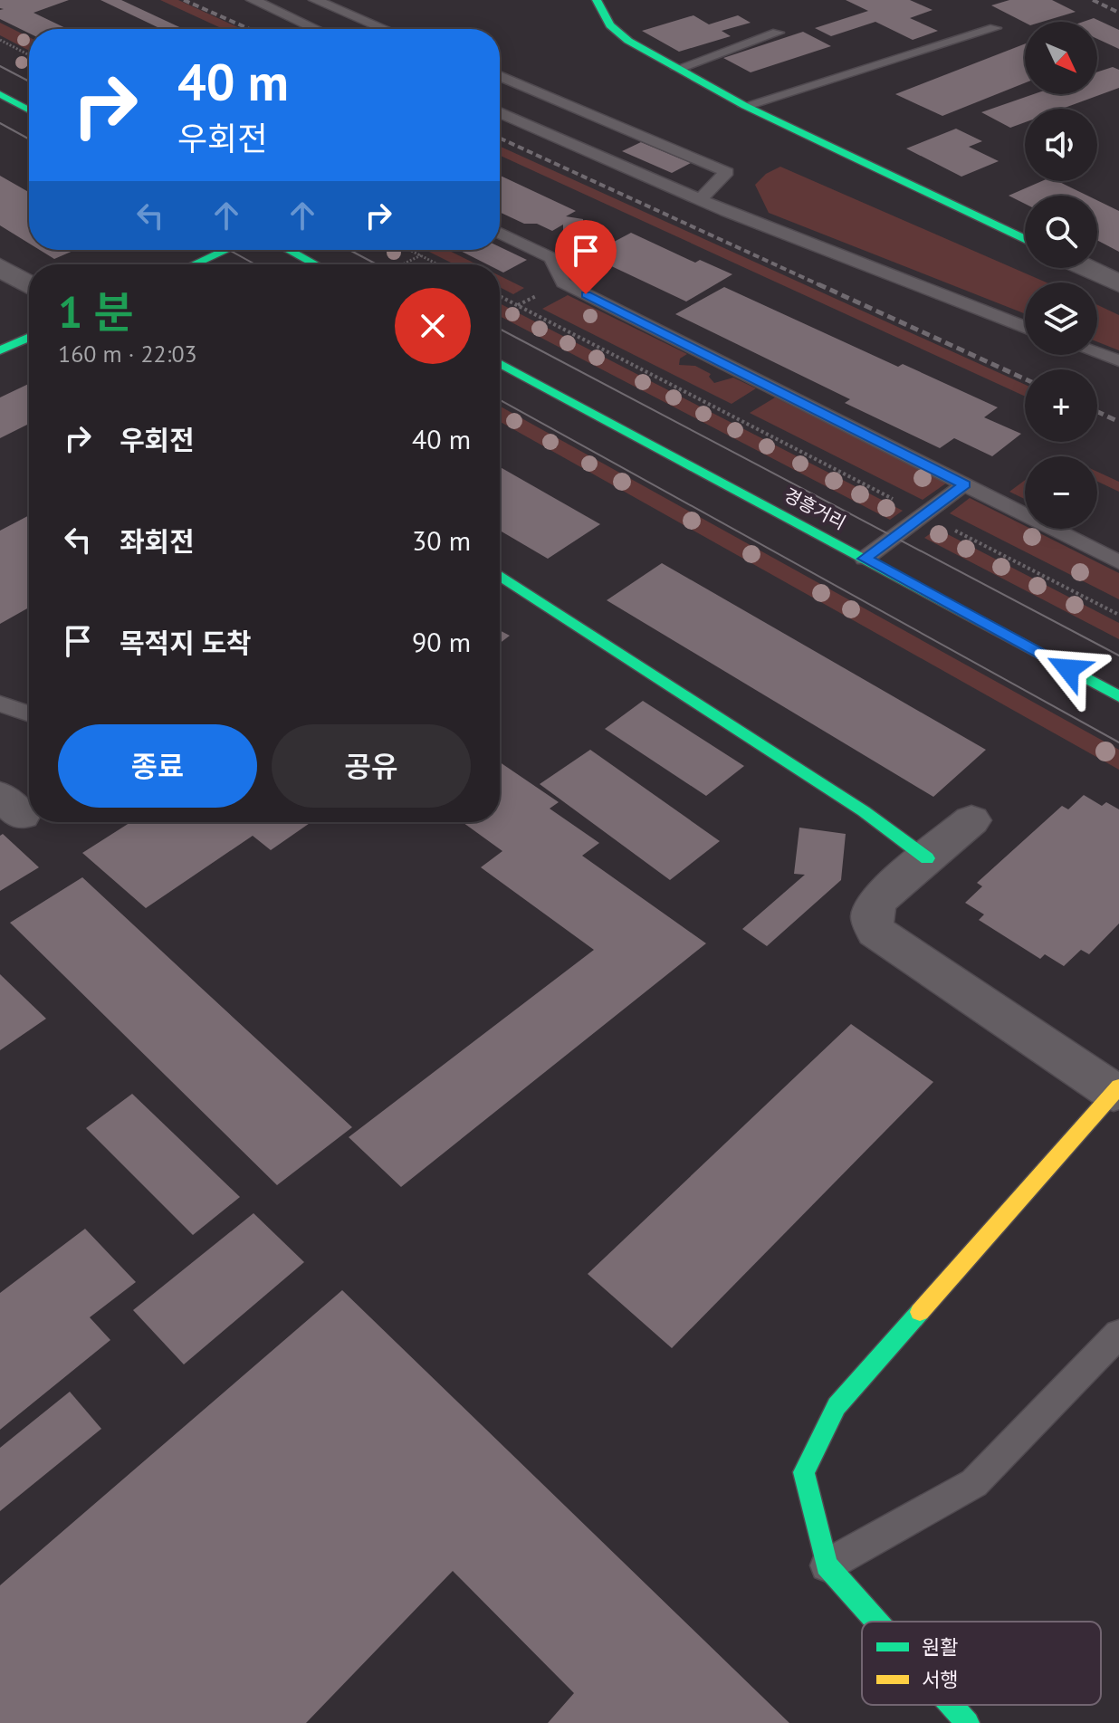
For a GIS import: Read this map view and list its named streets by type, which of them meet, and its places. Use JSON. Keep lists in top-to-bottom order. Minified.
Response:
{"streets":{"street":["경흥거리"]},"legend":["원활","서행"],"north":"bottom right","page":{"map_buttons":["+","−"],"turn":["40 m","우회전"],"heading":["1 분","160 m · 22:03"],"list":[{"name":"우회전","value":"40 m"},{"name":"좌회전","value":"30 m"},{"name":"목적지 도착","value":"90 m"}],"buttons":["종료","공유"]}}
